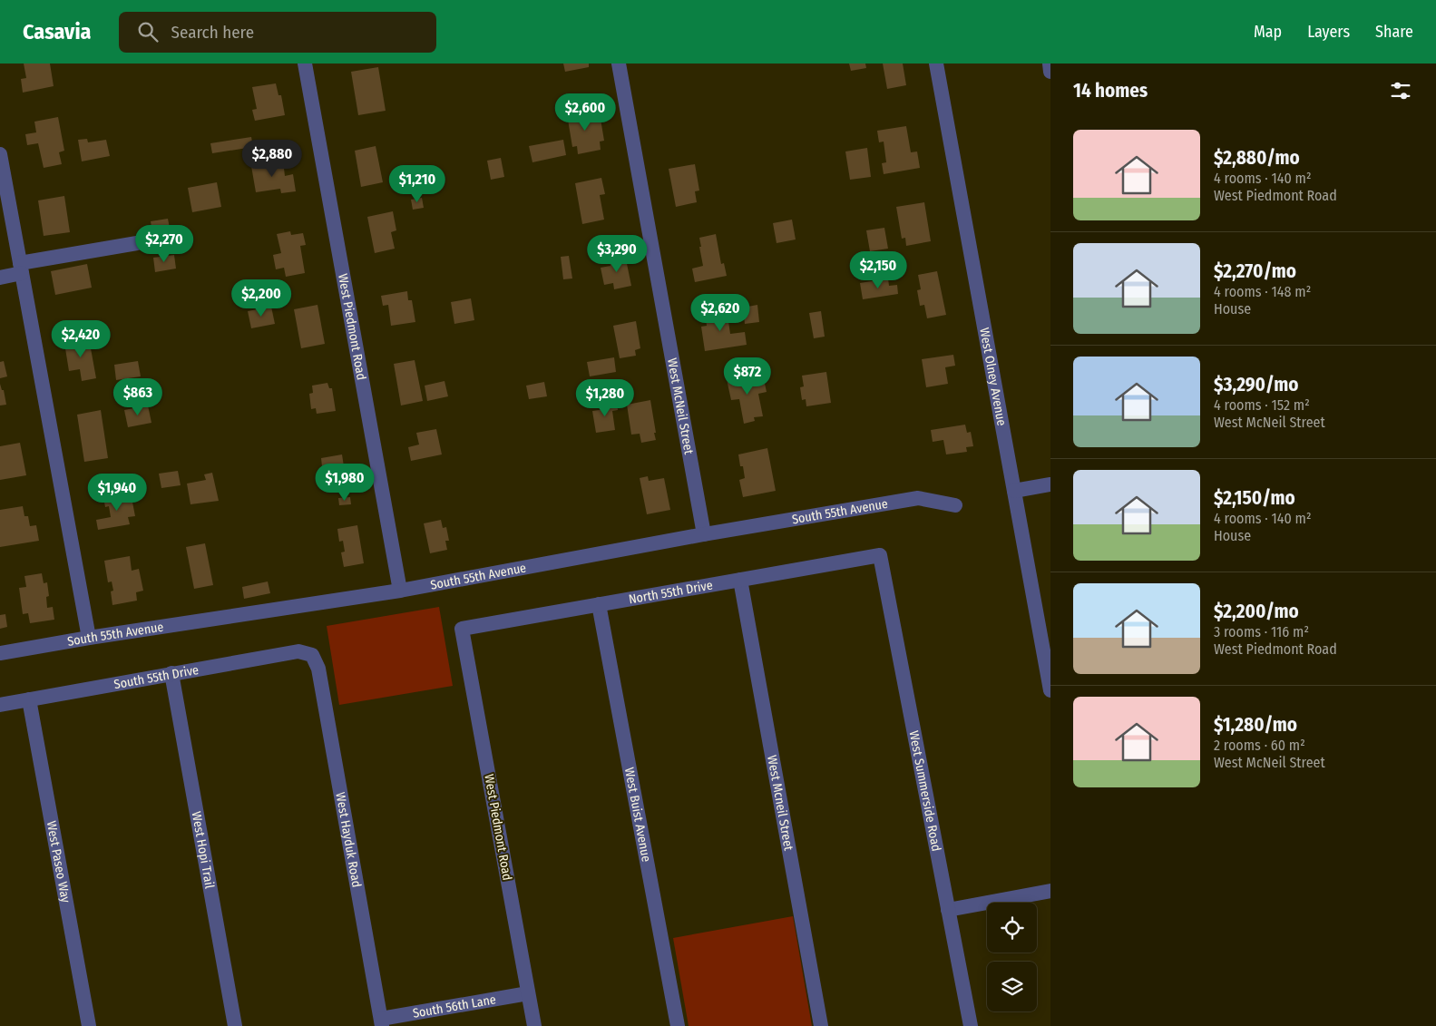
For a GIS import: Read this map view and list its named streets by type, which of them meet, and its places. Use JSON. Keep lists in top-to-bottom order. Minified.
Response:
{"streets":{"street":["West Piedmont Road","West Olney Avenue","West McNeil Street","South 55th Avenue","North 55th Drive","South 55th Drive","West Summerside Road","West Mcneil Street","West Buist Avenue","West Hayduk Road","West Hopi Trail","West Paseo Way","South 56th Lane"]},"crossings":[["West Piedmont Road","South 55th Avenue"],["West Piedmont Road","North 55th Drive"],["West Piedmont Road","South 56th Lane"],["West McNeil Street","South 55th Avenue"],["North 55th Drive","West Summerside Road"],["North 55th Drive","West Mcneil Street"],["North 55th Drive","West Buist Avenue"],["South 55th Drive","West Hayduk Road"],["South 55th Drive","West Hopi Trail"],["South 55th Drive","West Paseo Way"],["West Hayduk Road","South 56th Lane"]],"page":{"header":"Casavia","search":"Search here","nav":["Map","Layers","Share"],"heading":"14 homes","price":["$2,600","$2,880","$1,210","$2,270","$3,290","$2,150","$2,200","$2,620","$2,420","$872","$863","$1,280","$1,980","$1,940"],"list":[{"name":"$2,880/mo","note":"4 rooms · 140 m² · West Piedmont Road"},{"name":"$2,270/mo","note":"4 rooms · 148 m² · House"},{"name":"$3,290/mo","note":"4 rooms · 152 m² · West McNeil Street"},{"name":"$2,150/mo","note":"4 rooms · 140 m² · House"},{"name":"$2,200/mo","note":"3 rooms · 116 m² · West Piedmont Road"},{"name":"$1,280/mo","note":"2 rooms · 60 m² · West McNeil Street"}]}}
